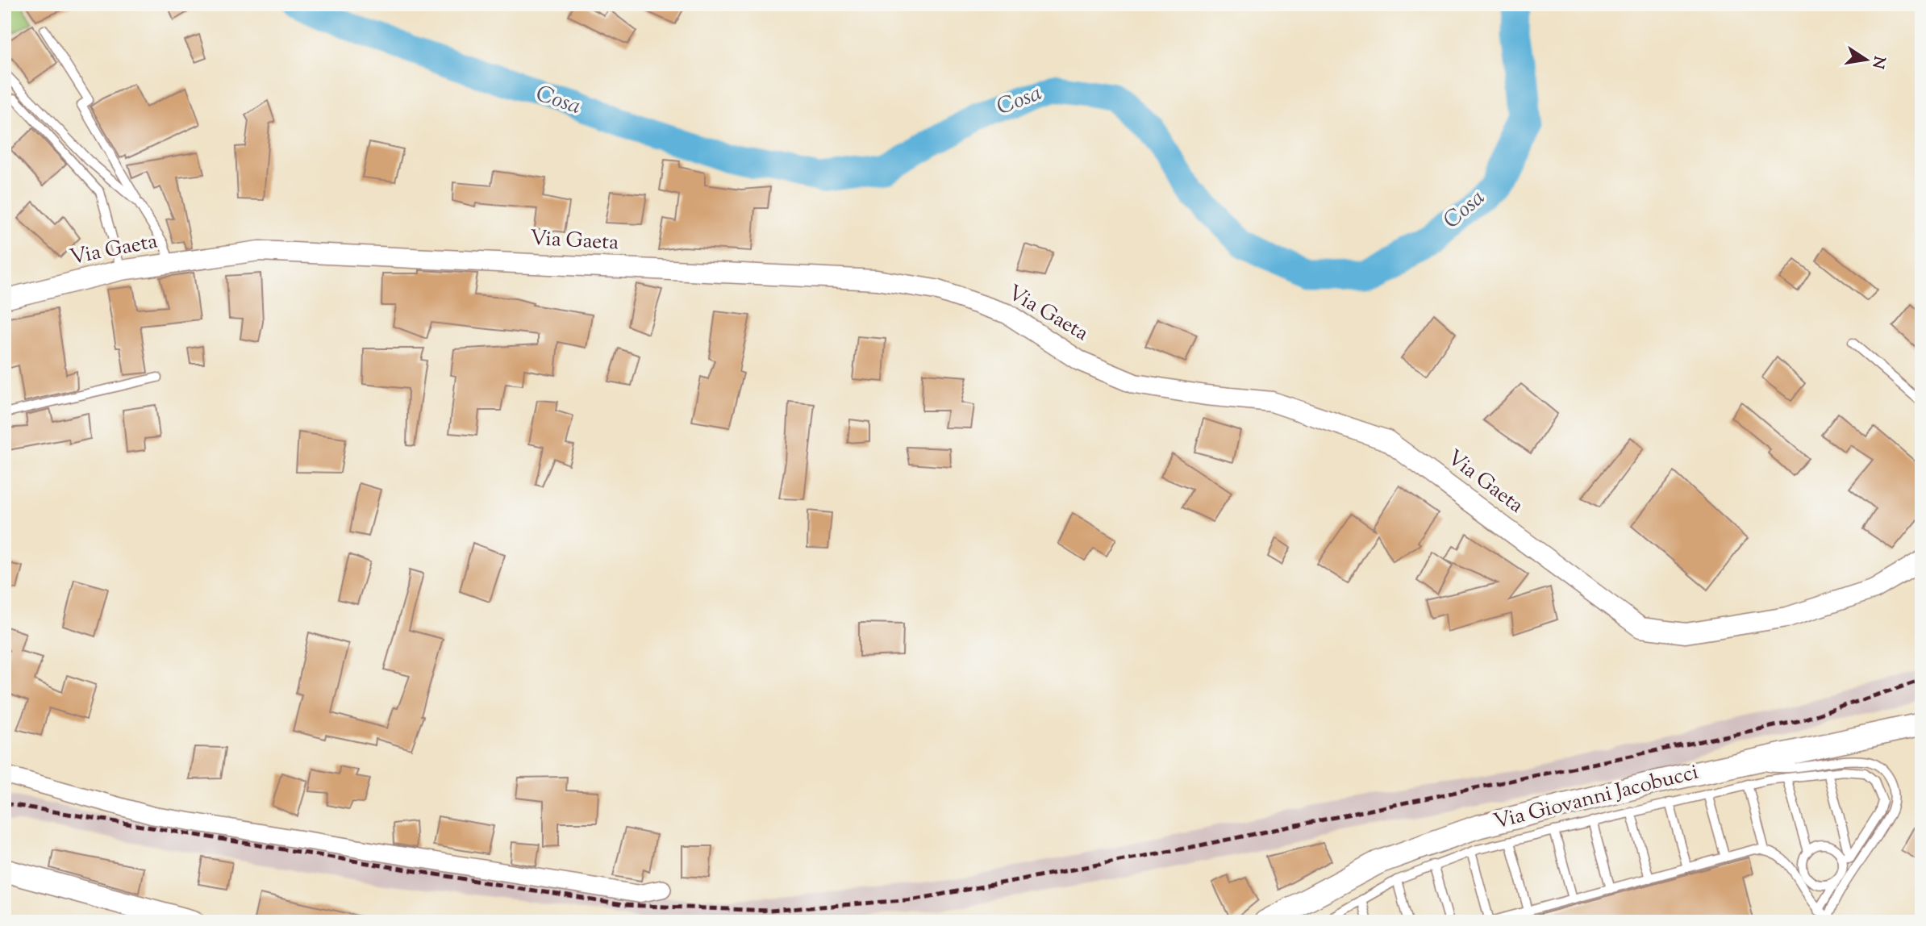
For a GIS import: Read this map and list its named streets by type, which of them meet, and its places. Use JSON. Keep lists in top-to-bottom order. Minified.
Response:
{"streets":{"main road":["Via Giovanni Jacobucci"],"street":["Via Gaeta"]},"water":["Cosa"],"north":"right"}
